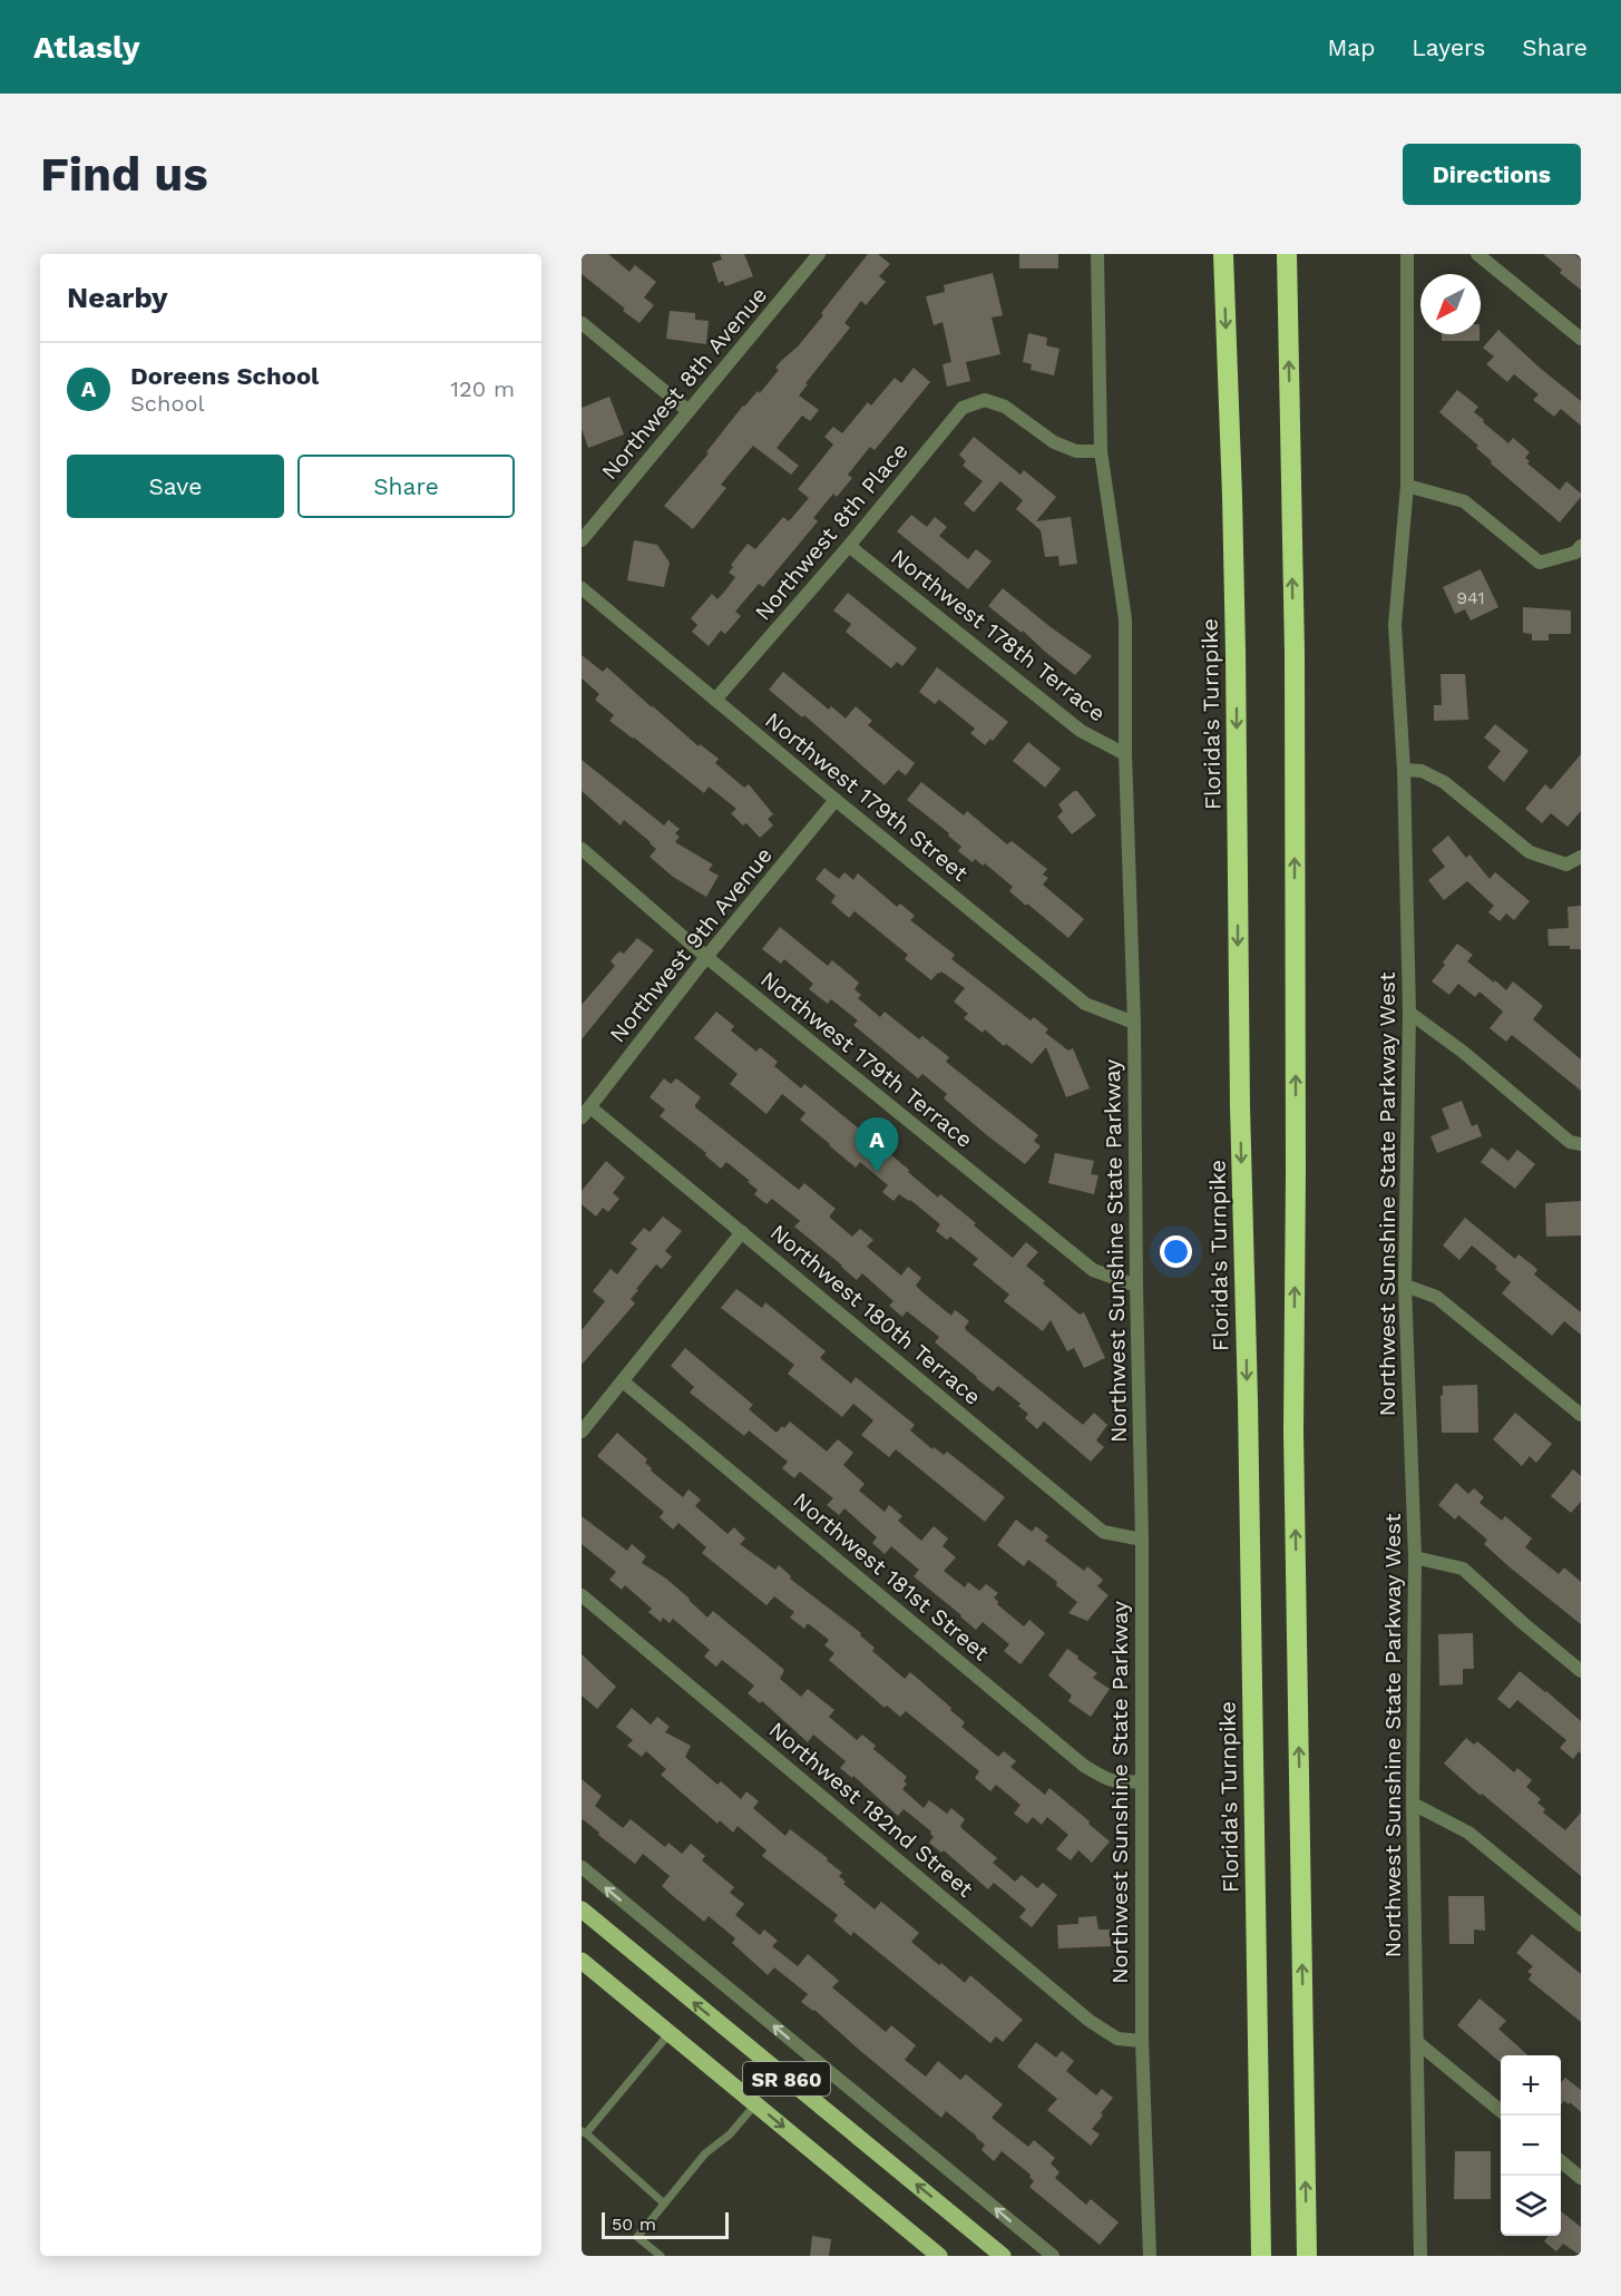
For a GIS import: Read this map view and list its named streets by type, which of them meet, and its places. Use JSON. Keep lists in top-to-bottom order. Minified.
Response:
{"streets":{"highway":["Florida's Turnpike"],"main road":["SR 860"],"street":["Northwest 8th Avenue","Northwest 8th Place","Northwest 178th Terrace","Northwest 179th Street","Northwest 9th Avenue","Northwest 179th Terrace","Northwest Sunshine State Parkway West","Northwest Sunshine State Parkway","Northwest 180th Terrace","Northwest 181st Street","Northwest 182nd Street"]},"crossings":[["Northwest 8th Place","Northwest 178th Terrace"],["Northwest 8th Place","Northwest 179th Street"],["Northwest 8th Place","Northwest Sunshine State Parkway"],["Northwest 178th Terrace","Northwest Sunshine State Parkway"],["Northwest 179th Street","Northwest 9th Avenue"],["Northwest 179th Street","Northwest Sunshine State Parkway"],["Northwest 9th Avenue","Northwest 179th Terrace"],["Northwest 9th Avenue","Northwest 180th Terrace"],["Northwest 179th Terrace","Northwest Sunshine State Parkway"],["Northwest Sunshine State Parkway","Northwest 180th Terrace"],["Northwest Sunshine State Parkway","Northwest 181st Street"],["Northwest Sunshine State Parkway","Northwest 182nd Street"]],"house_numbers":["941"],"scale_bar":"50 m","north":"bottom left","page":{"header":"Atlasly","nav":["Map","Layers","Share"],"buttons":["Directions",["Save","Share"]],"title":"Find us","heading":"Nearby","list":[{"mark":"A","name":"Doreens School","note":"School","value":"120 m"}],"pins":"A","map_buttons":["+","−"],"scale":"50 m"}}
